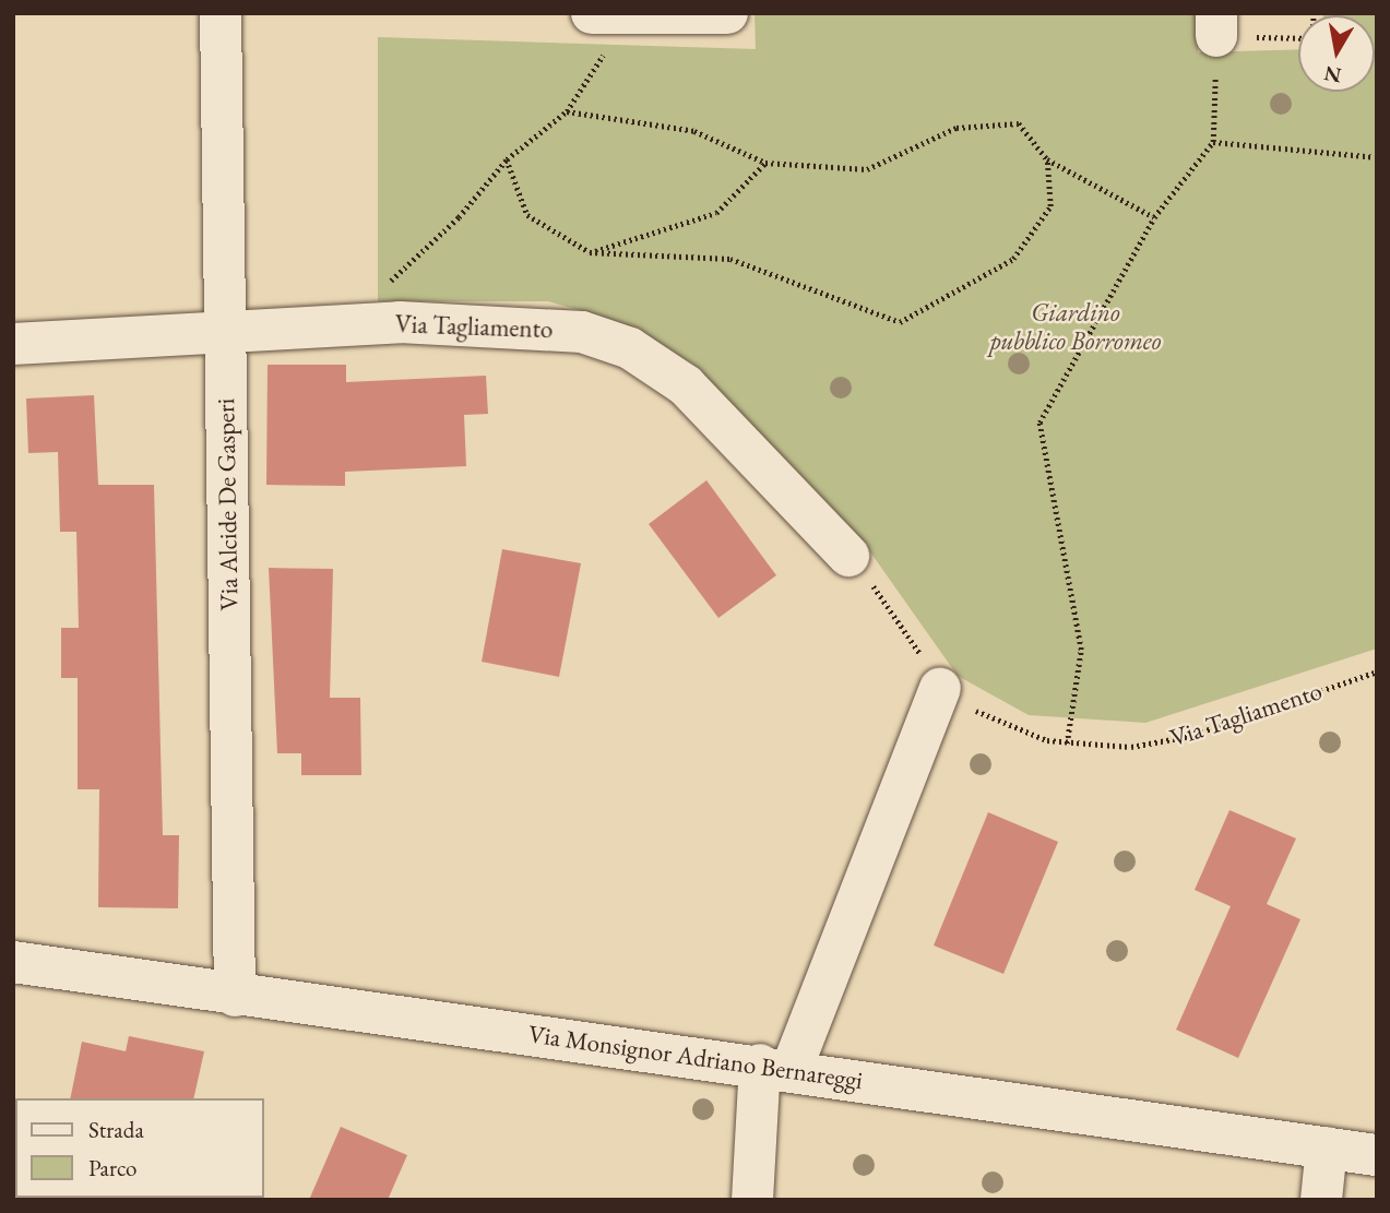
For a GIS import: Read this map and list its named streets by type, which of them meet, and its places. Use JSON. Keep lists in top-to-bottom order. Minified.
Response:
{"streets":{"street":["Via Tagliamento","Via Alcide De Gasperi","Via Monsignor Adriano Bernareggi"]},"crossings":[["Via Tagliamento","Via Alcide De Gasperi"],["Via Alcide De Gasperi","Via Monsignor Adriano Bernareggi"]],"parks":["Giardino pubblico Borromeo"],"legend":["Strada","Parco"],"north":"bottom"}
